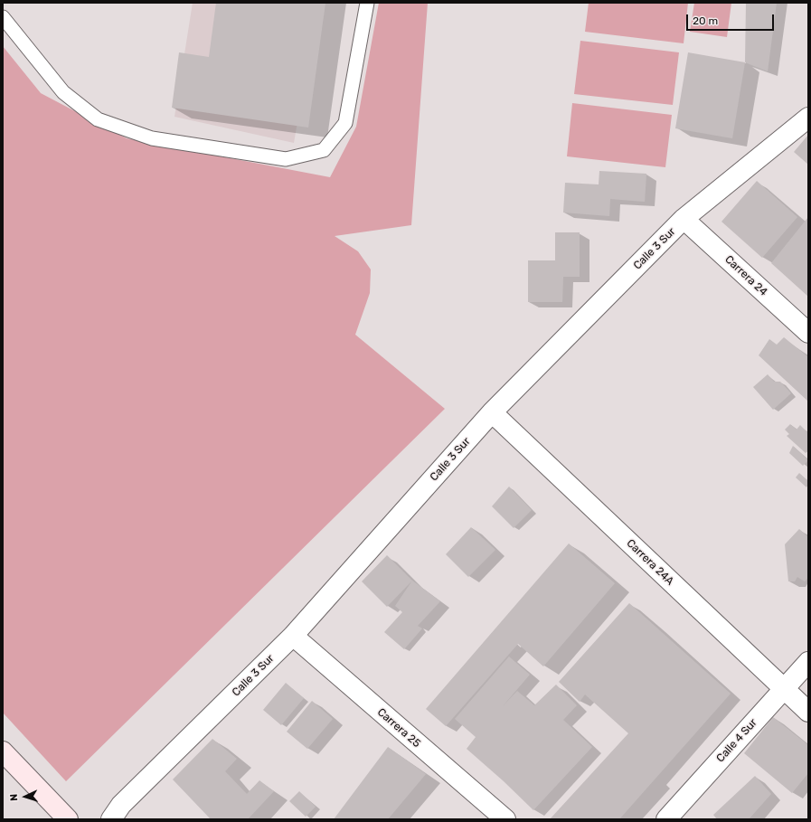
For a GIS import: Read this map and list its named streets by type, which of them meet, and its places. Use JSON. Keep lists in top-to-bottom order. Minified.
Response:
{"streets":{"street":["Calle 3 Sur","Carrera 24","Carrera 24A","Carrera 25","Calle 4 Sur"]},"crossings":[["Calle 3 Sur","Carrera 24"],["Calle 3 Sur","Carrera 24A"],["Calle 3 Sur","Carrera 25"],["Carrera 24A","Calle 4 Sur"]],"scale_bar":"20 m","north":"left"}
